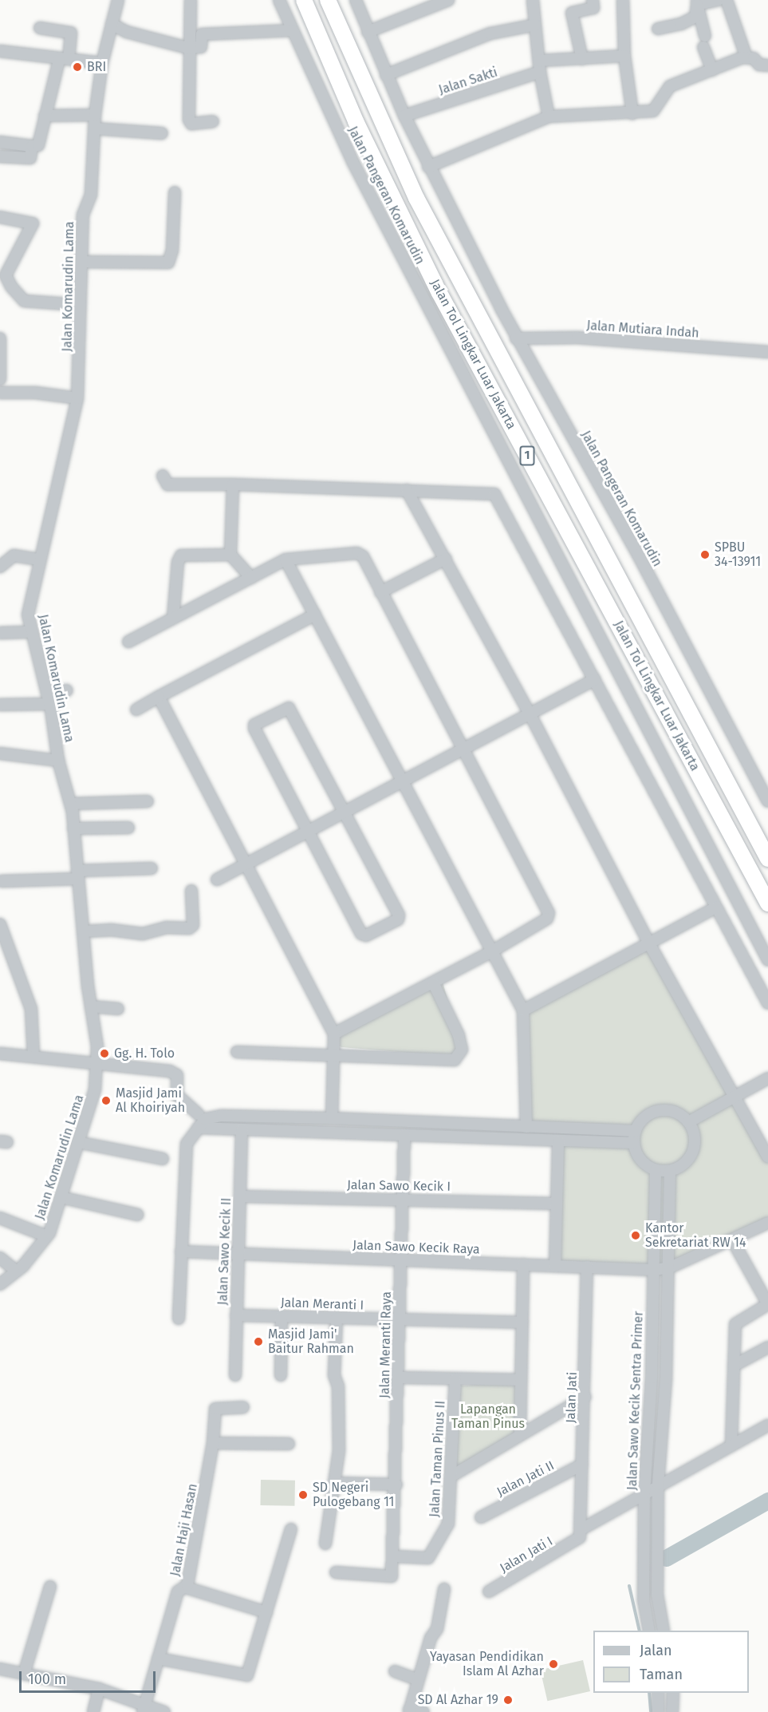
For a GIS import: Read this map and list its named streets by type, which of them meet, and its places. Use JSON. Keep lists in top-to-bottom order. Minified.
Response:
{"streets":{"highway":["Jalan Tol Lingkar Luar Jakarta","1"],"street":["Jalan Sakti","Jalan Pangeran Komarudin","Jalan Komarudin Lama","Jalan Mutiara Indah","Jalan Sawo Kecik I","Jalan Sawo Kecik Raya","Jalan Sawo Kecik II","Jalan Meranti I","Jalan Meranti Raya","Jalan Jati","Jalan Sawo Kecik Sentra Primer","Jalan Taman Pinus II","Jalan Jati II","Jalan Haji Hasan","Jalan Jati I"]},"crossings":[["Jalan Sakti","Jalan Pangeran Komarudin"],["Jalan Pangeran Komarudin","Jalan Mutiara Indah"],["Jalan Sawo Kecik I","Jalan Sawo Kecik II"],["Jalan Sawo Kecik I","Jalan Meranti Raya"],["Jalan Sawo Kecik Raya","Jalan Sawo Kecik II"],["Jalan Sawo Kecik Raya","Jalan Meranti Raya"],["Jalan Sawo Kecik Raya","Jalan Jati"],["Jalan Sawo Kecik Raya","Jalan Sawo Kecik Sentra Primer"],["Jalan Sawo Kecik II","Jalan Meranti I"],["Jalan Meranti I","Jalan Meranti Raya"],["Jalan Meranti Raya","Jalan Taman Pinus II"],["Jalan Jati","Jalan Jati II"],["Jalan Jati","Jalan Jati I"]],"parks":["Lapangan Taman Pinus"],"places":["BRI","SPBU 34-13911","Gg. H. Tolo","Masjid Jami Al Khoiriyah","Kantor Sekretariat RW 14","Masjid Jami' Baitur Rahman","SD Negeri Pulogebang 11","Yayasan Pendidikan Islam Al Azhar","SD Al Azhar 19"],"legend":["Jalan","Taman"],"scale_bar":"100 m"}
